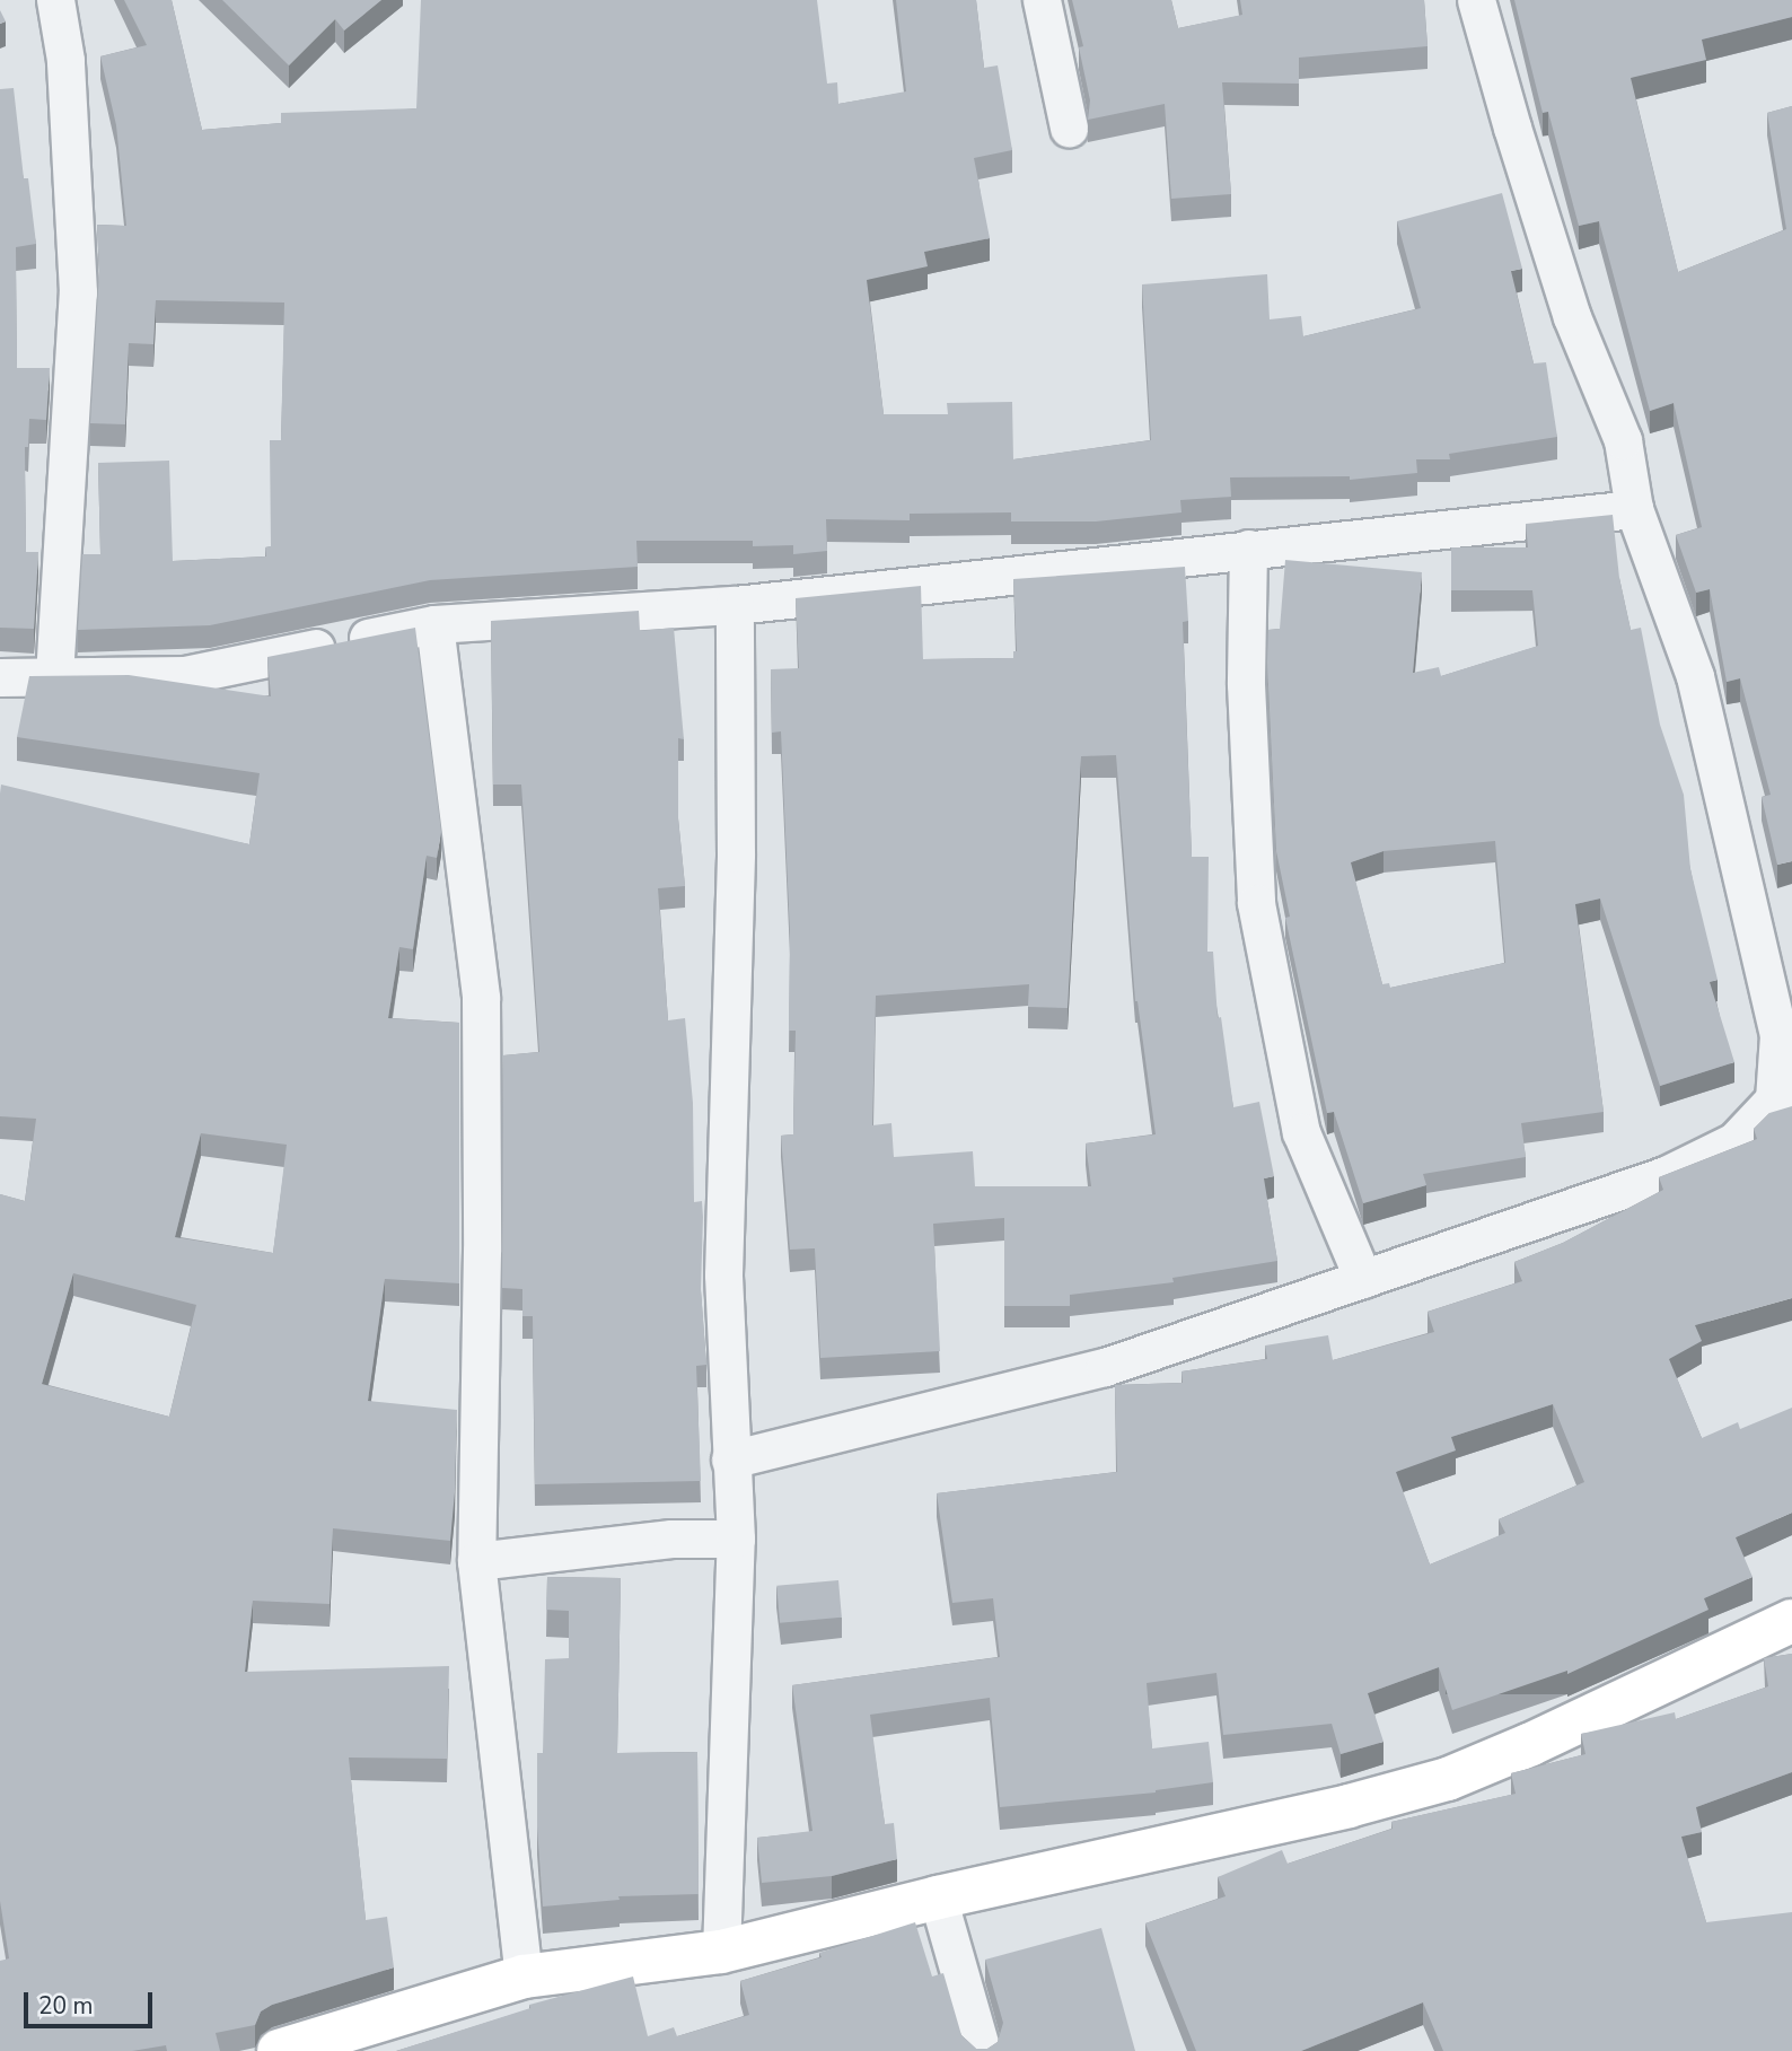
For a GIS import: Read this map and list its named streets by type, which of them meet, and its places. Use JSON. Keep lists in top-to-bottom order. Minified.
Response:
{"scale_bar":"20 m"}
